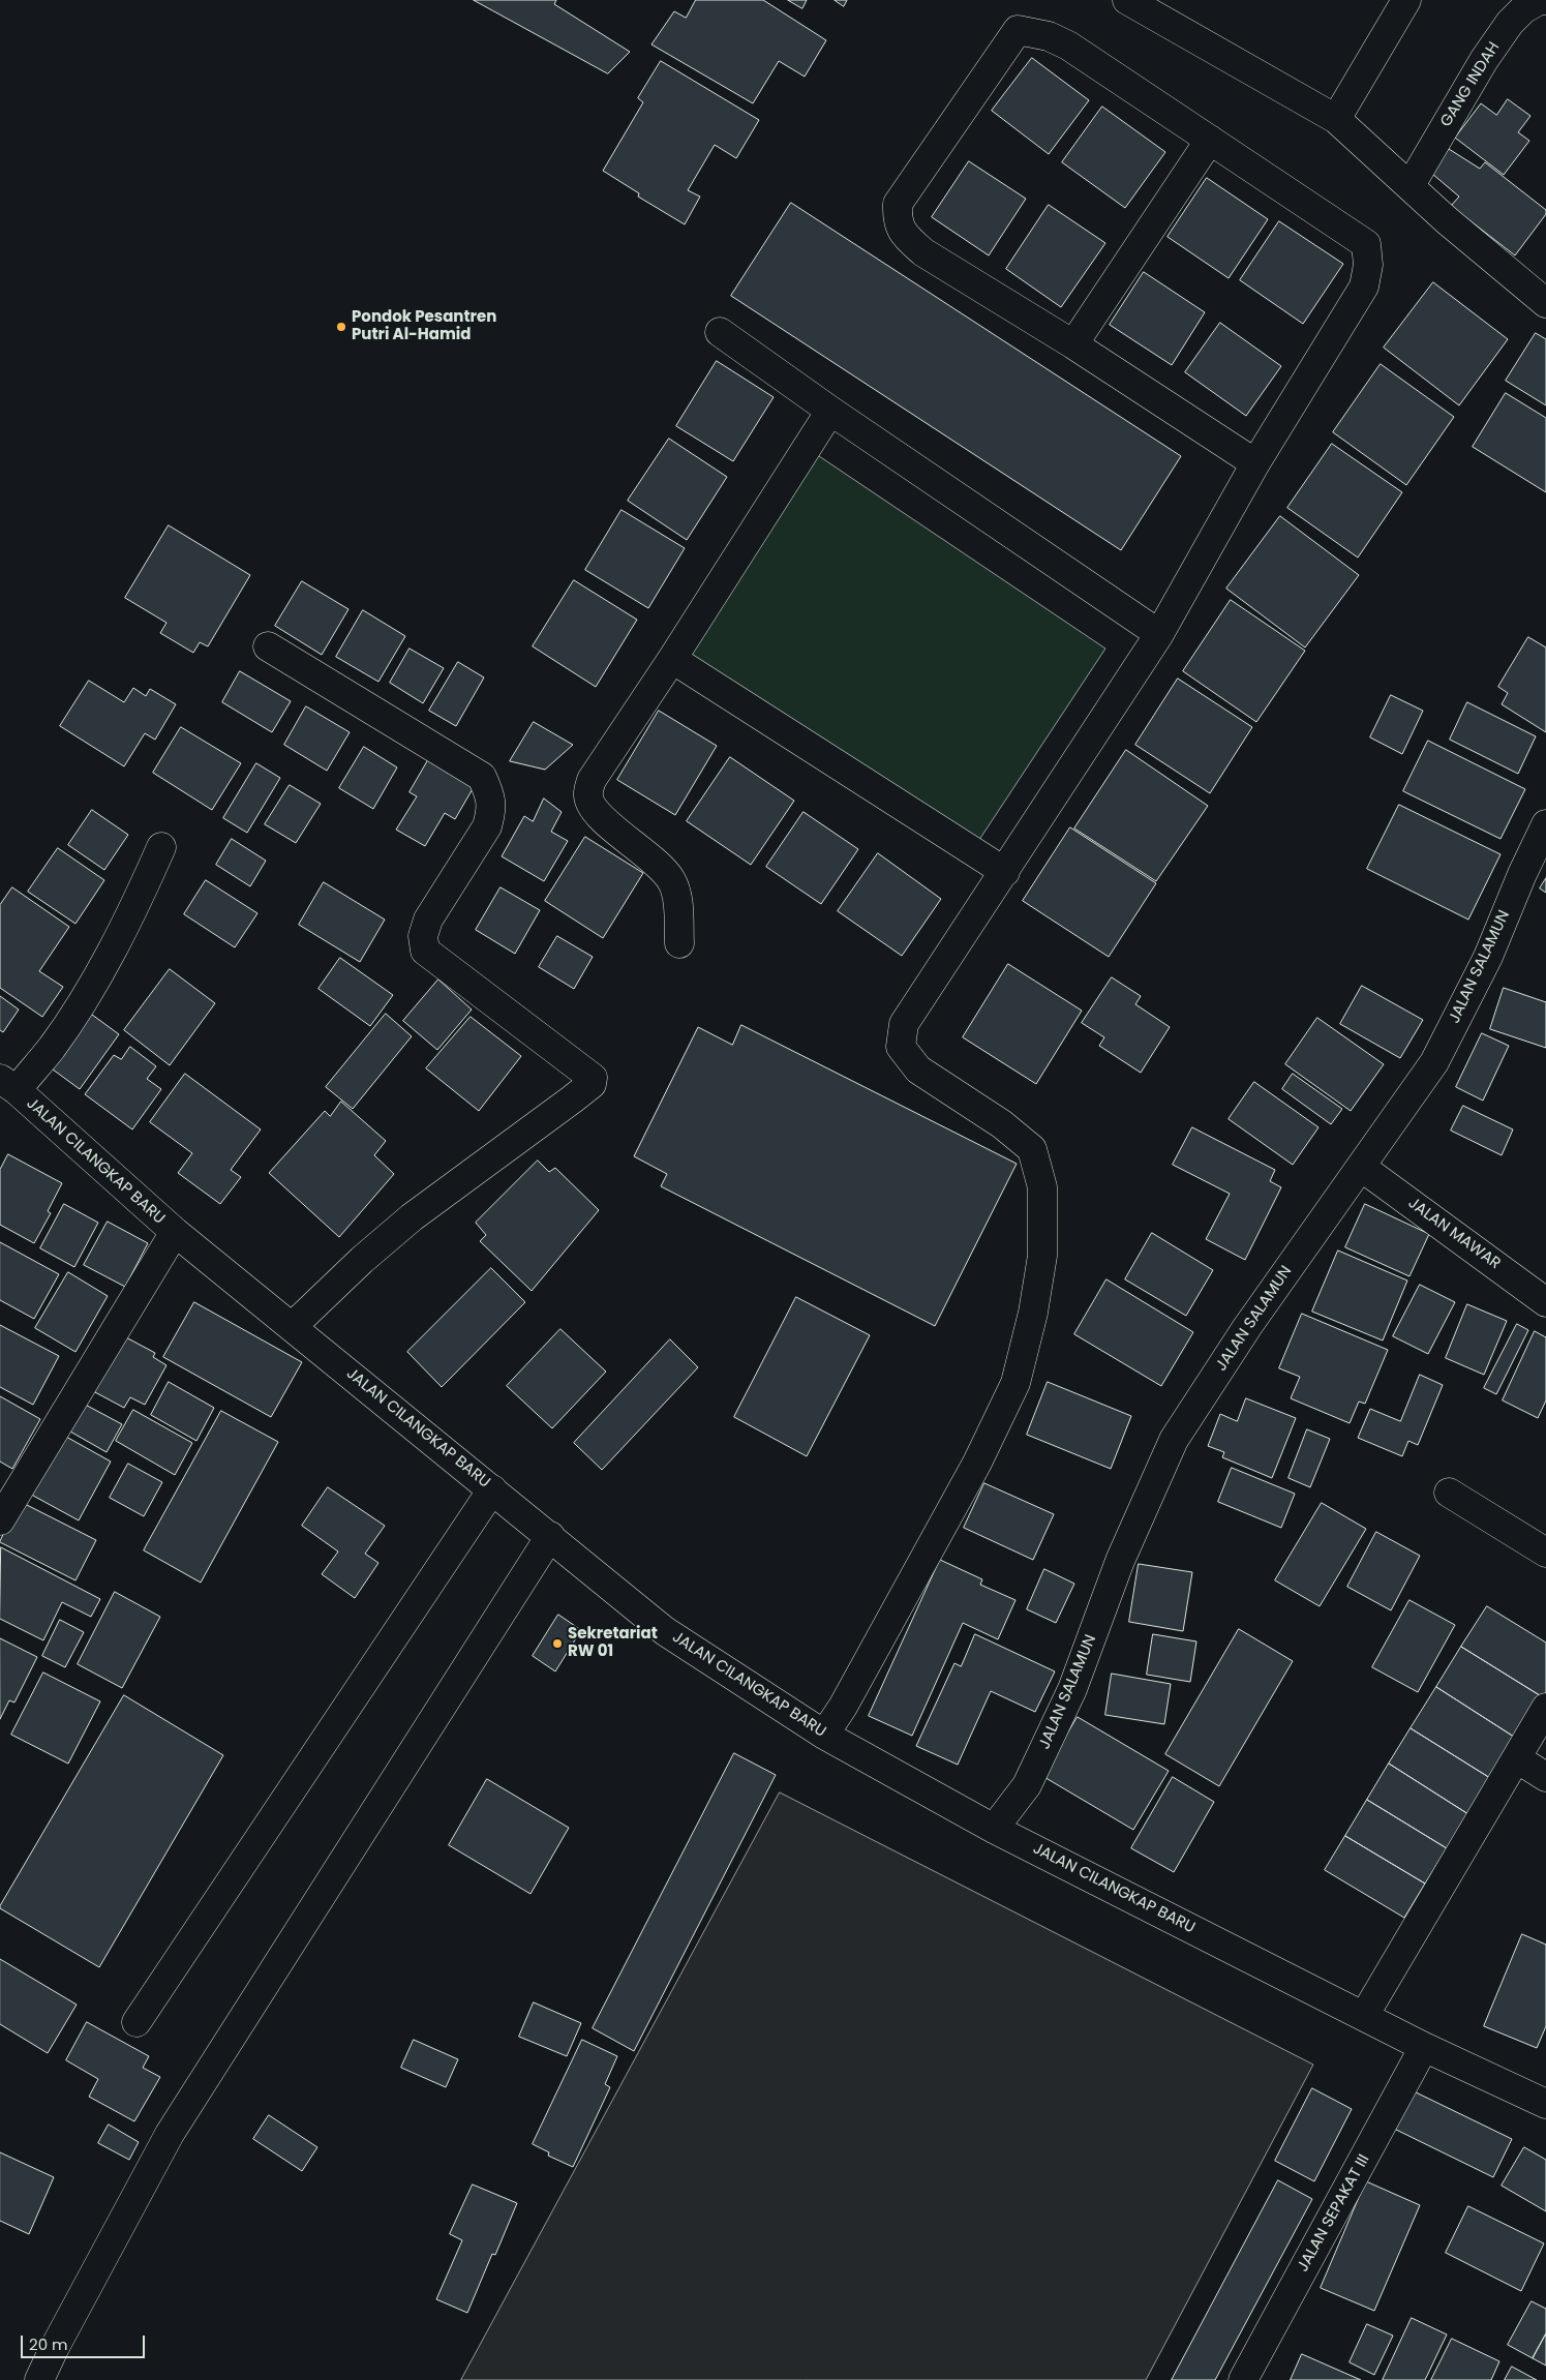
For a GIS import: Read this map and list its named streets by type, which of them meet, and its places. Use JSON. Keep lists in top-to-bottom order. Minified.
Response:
{"streets":{"street":["GANG INDAH","JALAN SALAMUN","JALAN CILANGKAP BARU","JALAN MAWAR","JALAN SEPAKAT III"]},"crossings":[["JALAN SALAMUN","JALAN CILANGKAP BARU"],["JALAN SALAMUN","JALAN MAWAR"],["JALAN CILANGKAP BARU","JALAN SEPAKAT III"]],"places":["Pondok Pesantren Putri Al-Hamid","Sekretariat RW 01"],"scale_bar":"20 m"}
